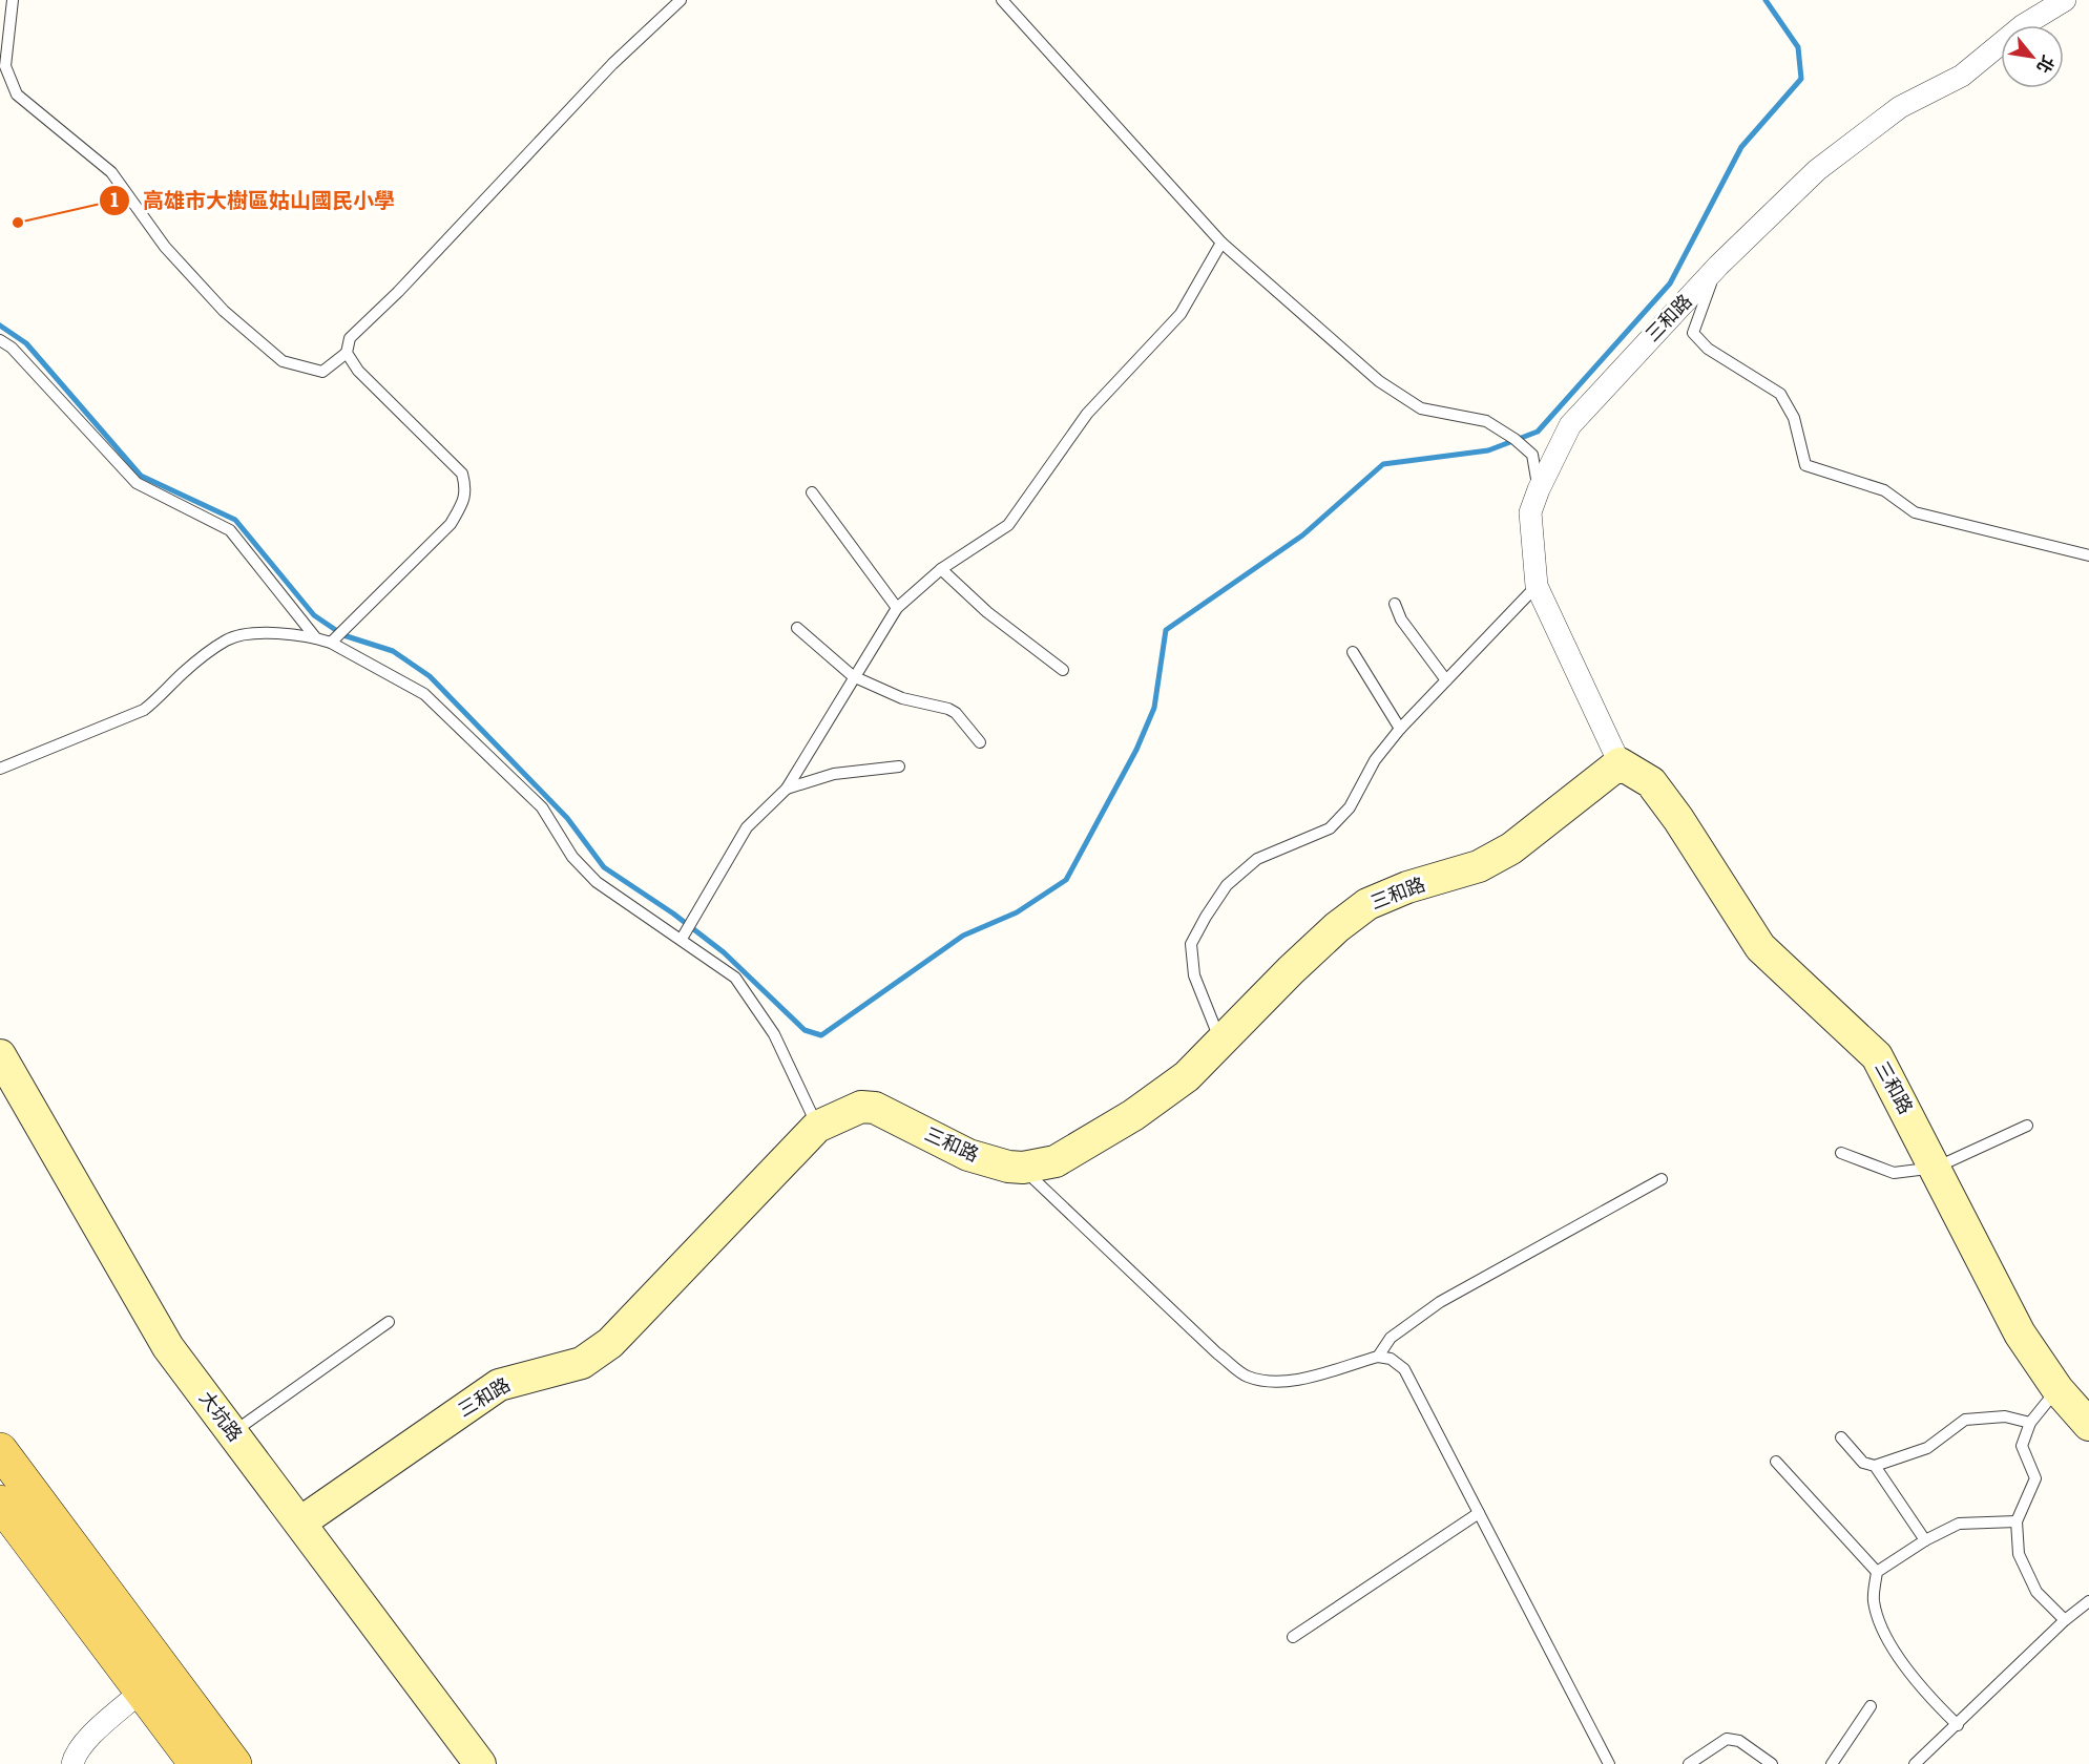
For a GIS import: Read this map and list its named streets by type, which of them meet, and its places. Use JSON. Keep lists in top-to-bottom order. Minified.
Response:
{"streets":{"main road":["三和路","大坑路"]},"crossings":[["三和路","大坑路"]],"places":["高雄市大樹區姑山國民小學"],"north":"bottom right"}
